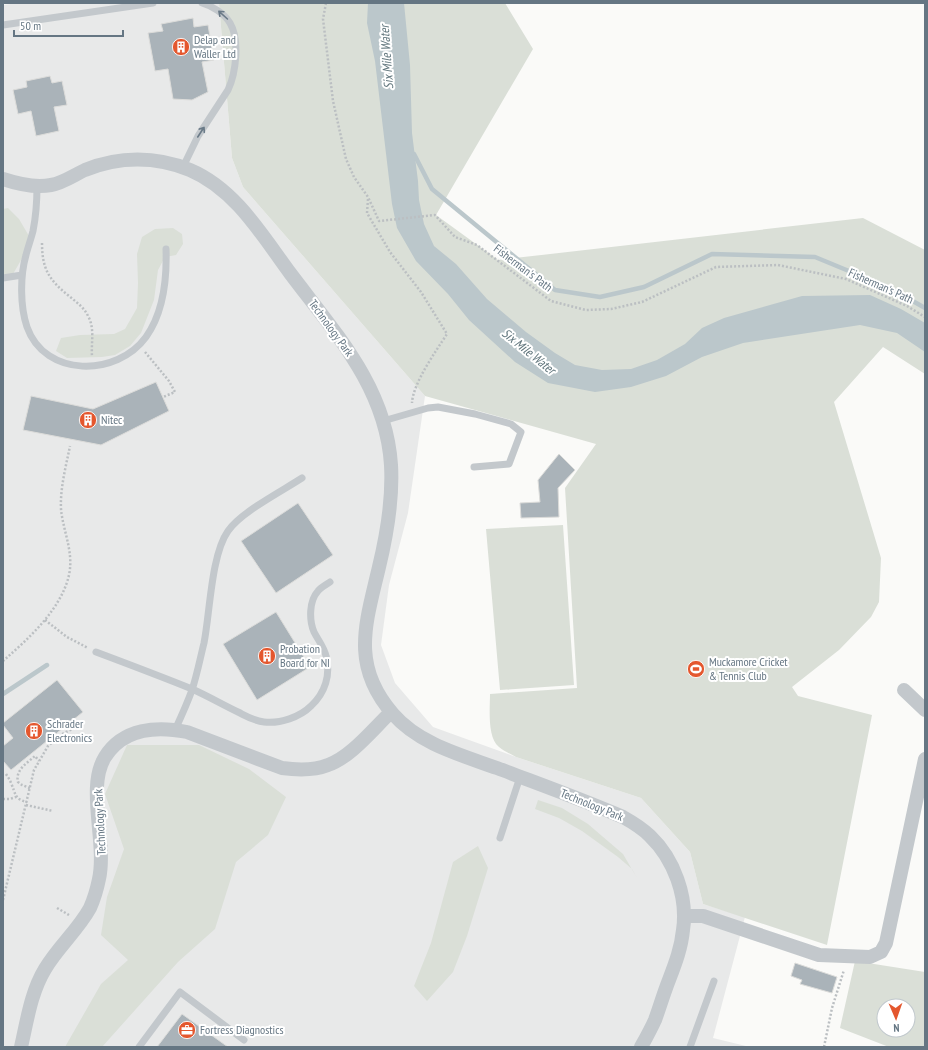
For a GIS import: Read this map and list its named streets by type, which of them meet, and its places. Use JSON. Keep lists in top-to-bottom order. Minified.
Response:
{"streets":{"street":["Technology Park"],"path":["Fisherman's Path"]},"water":["Six Mile Water"],"places":{"building":["Delap and Waller Ltd","Nitec","Probation Board for NI","Schrader Electronics"],"sports":["Muckamore Cricket & Tennis Club"],"office":["Fortress Diagnostics"]},"scale_bar":"50 m","north":"bottom"}
